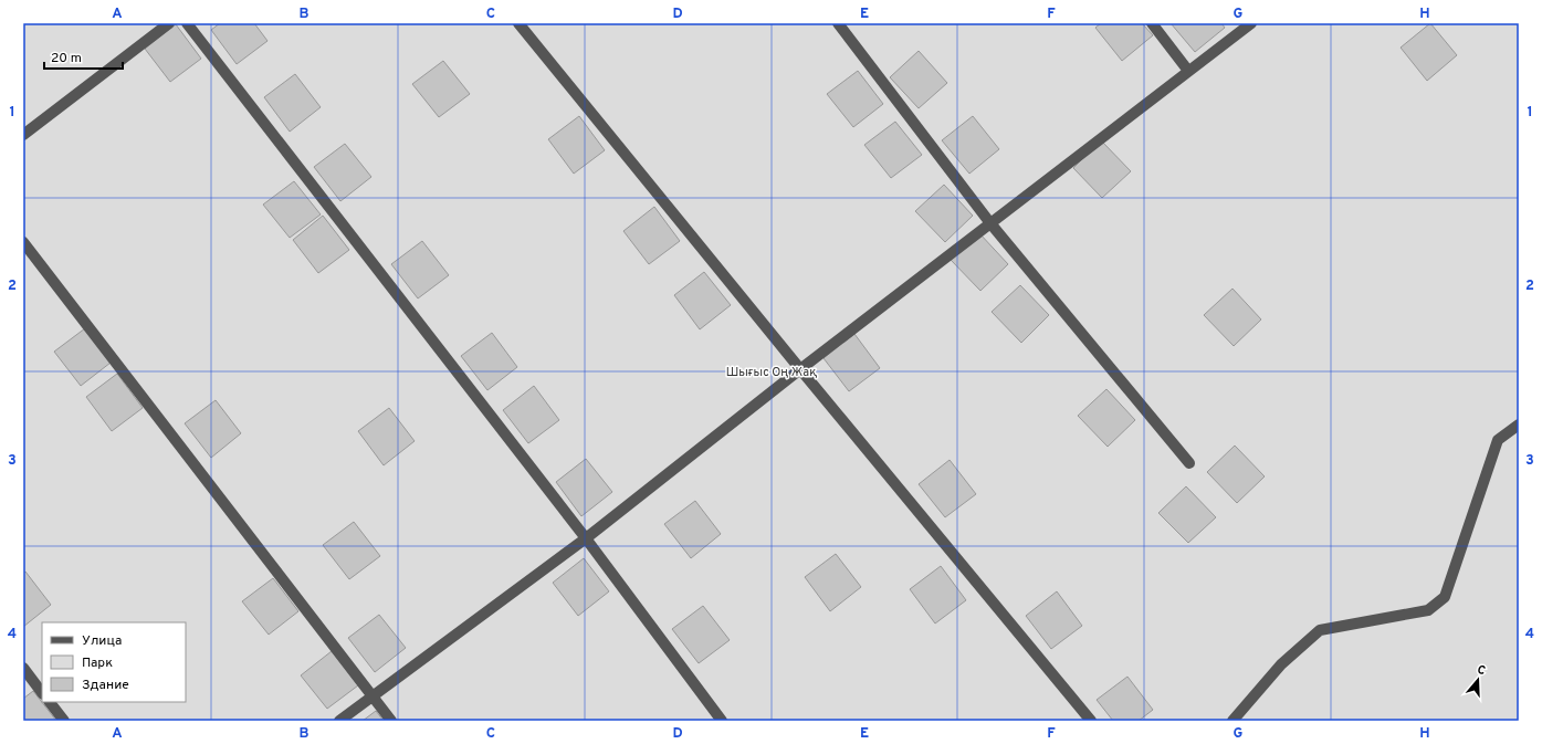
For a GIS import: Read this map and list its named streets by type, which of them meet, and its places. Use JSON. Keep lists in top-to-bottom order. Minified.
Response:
{"parks":["Шығыс Оң Жақ"],"legend":["Улица","Парк","Здание"],"scale_bar":"20 m","north":"top","grid":{"columns":["A","B","C","D","E","F","G","H"],"rows":["1","2","3","4"]}}
